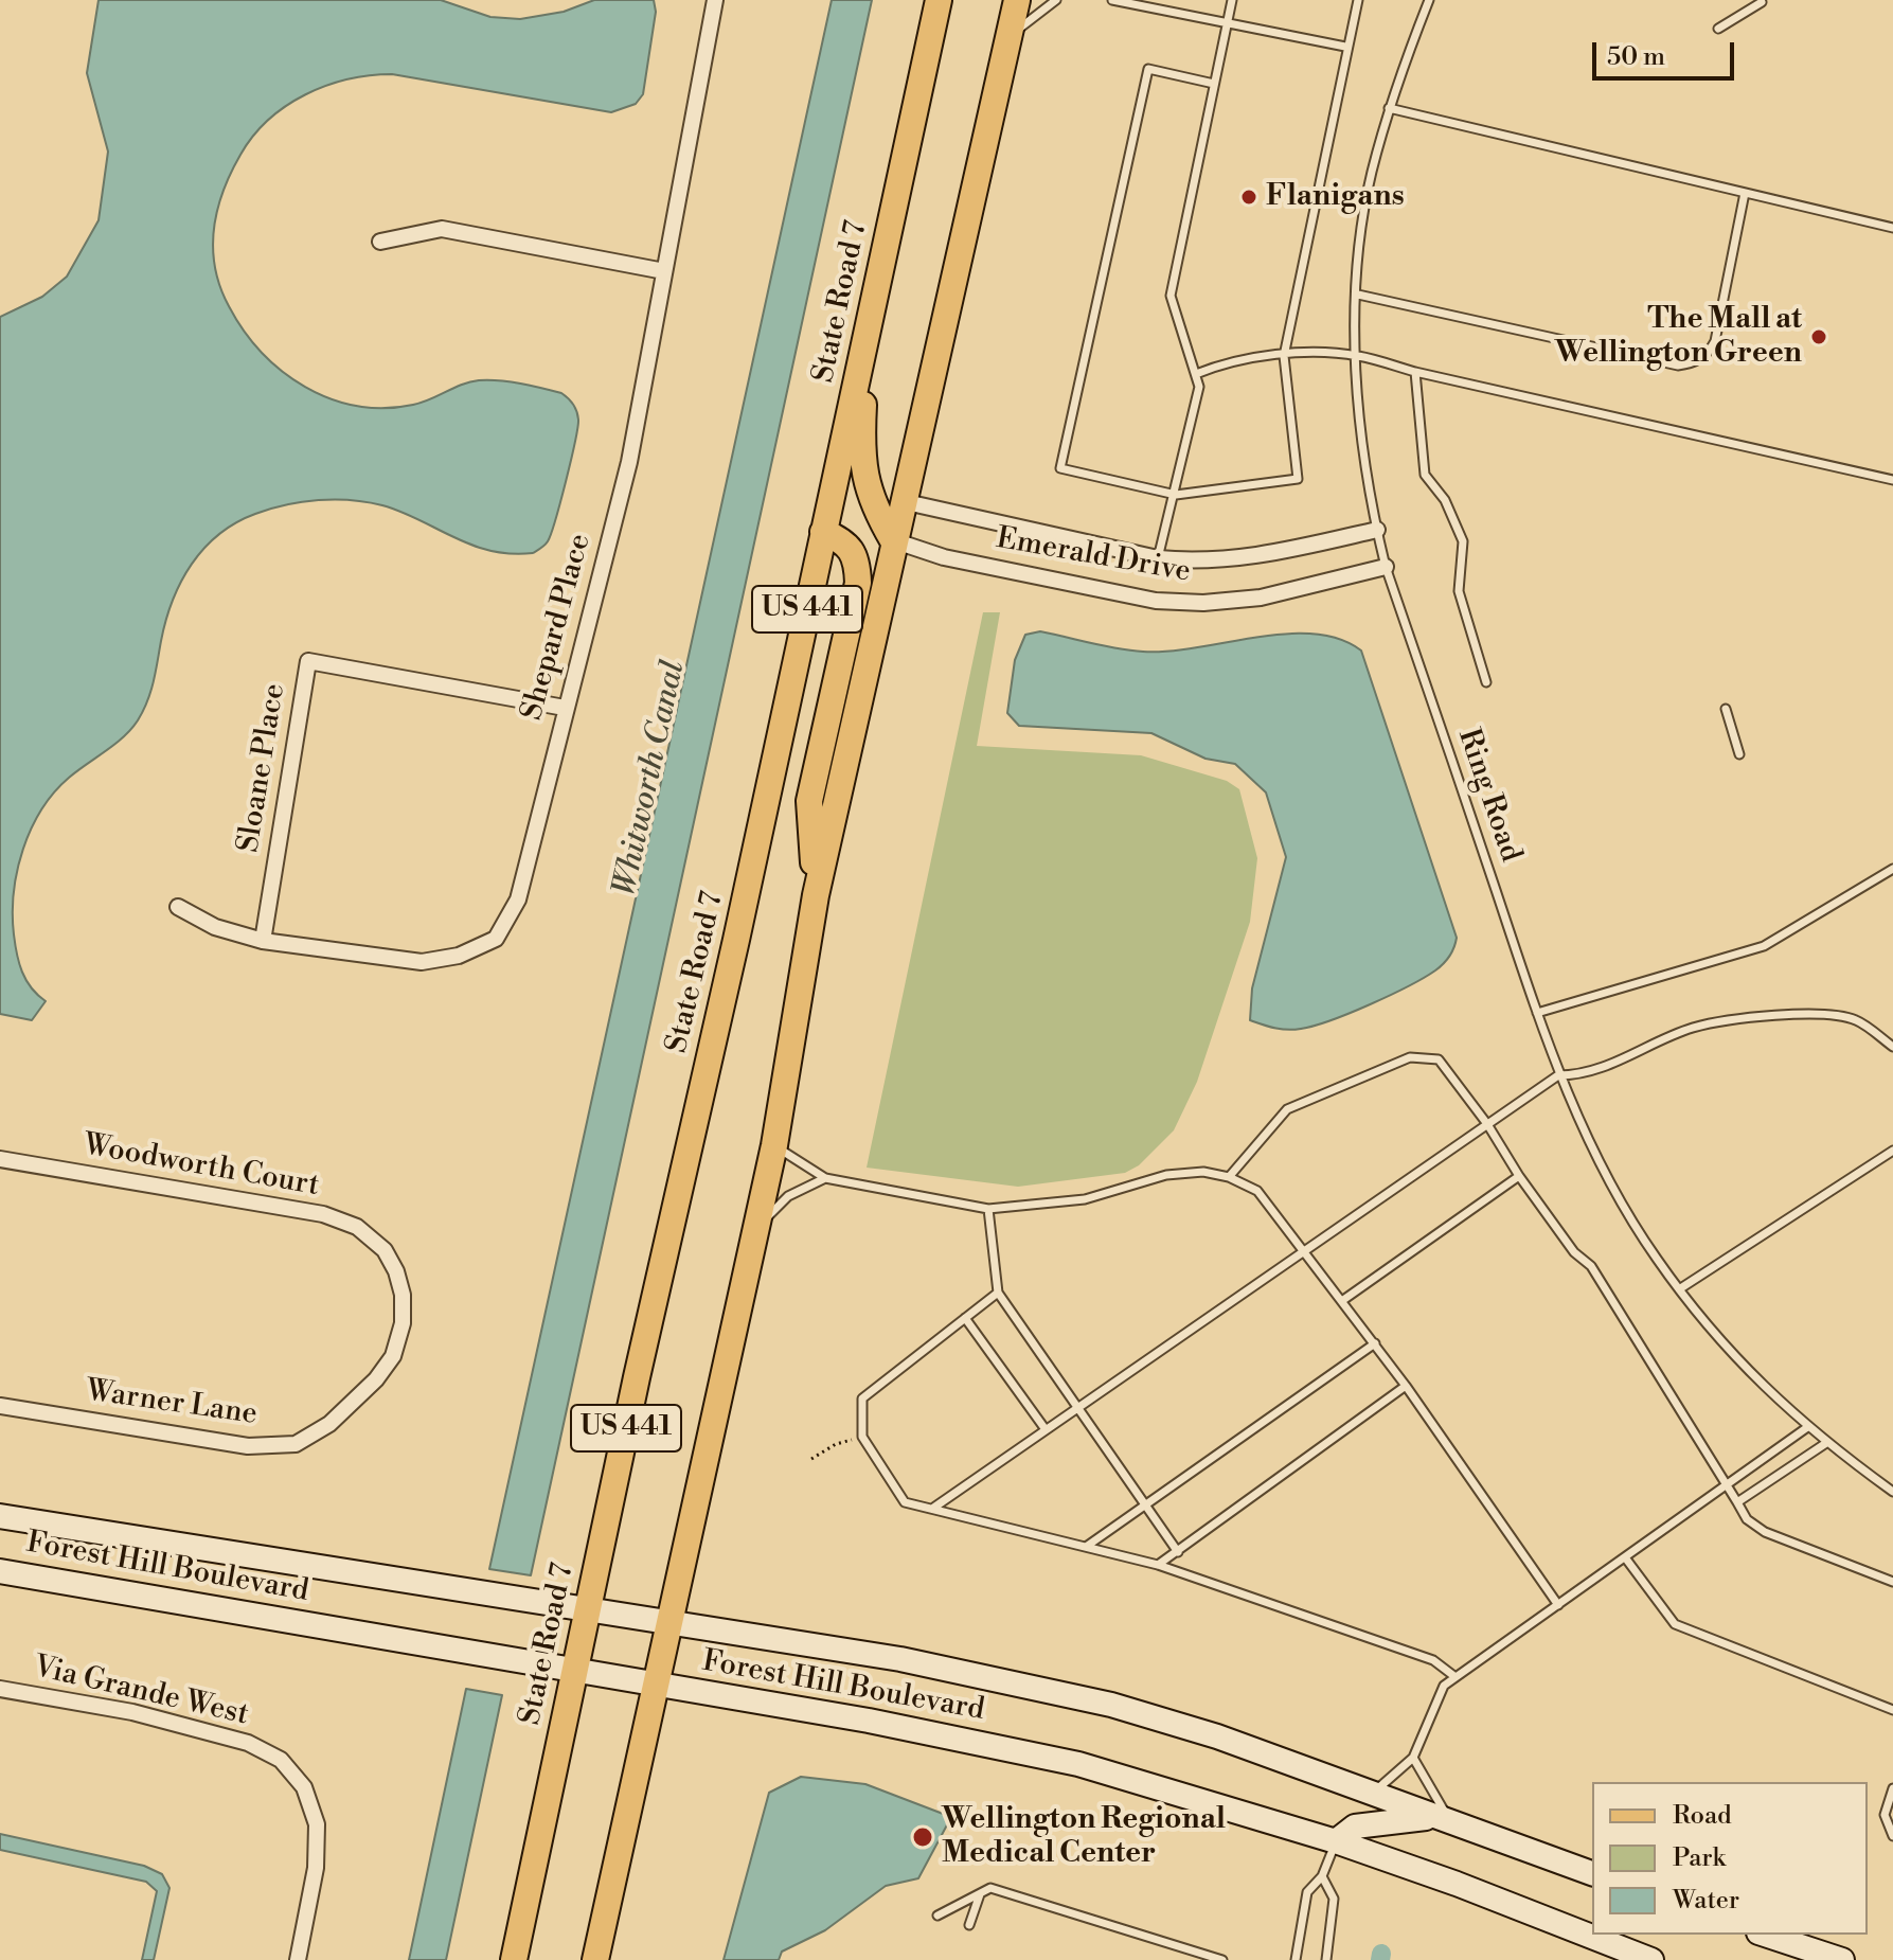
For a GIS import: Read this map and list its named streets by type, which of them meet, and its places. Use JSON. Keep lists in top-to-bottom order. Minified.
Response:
{"streets":{"main road":["State Road 7","US 441","Forest Hill Boulevard"],"street":["Emerald Drive","Shepard Place","Sloane Place","Woodworth Court","Warner Lane","Via Grande West"],"lane":["Ring Road"]},"crossings":[["State Road 7","Forest Hill Boulevard"],["Emerald Drive","US 441"],["Emerald Drive","Ring Road"],["US 441","Forest Hill Boulevard"],["Shepard Place","Sloane Place"],["Woodworth Court","Warner Lane"]],"water":["Whitworth Canal"],"places":["Flanigans","The Mall at Wellington Green","Wellington Regional Medical Center"],"legend":["Road","Park","Water"],"scale_bar":"50 m"}
